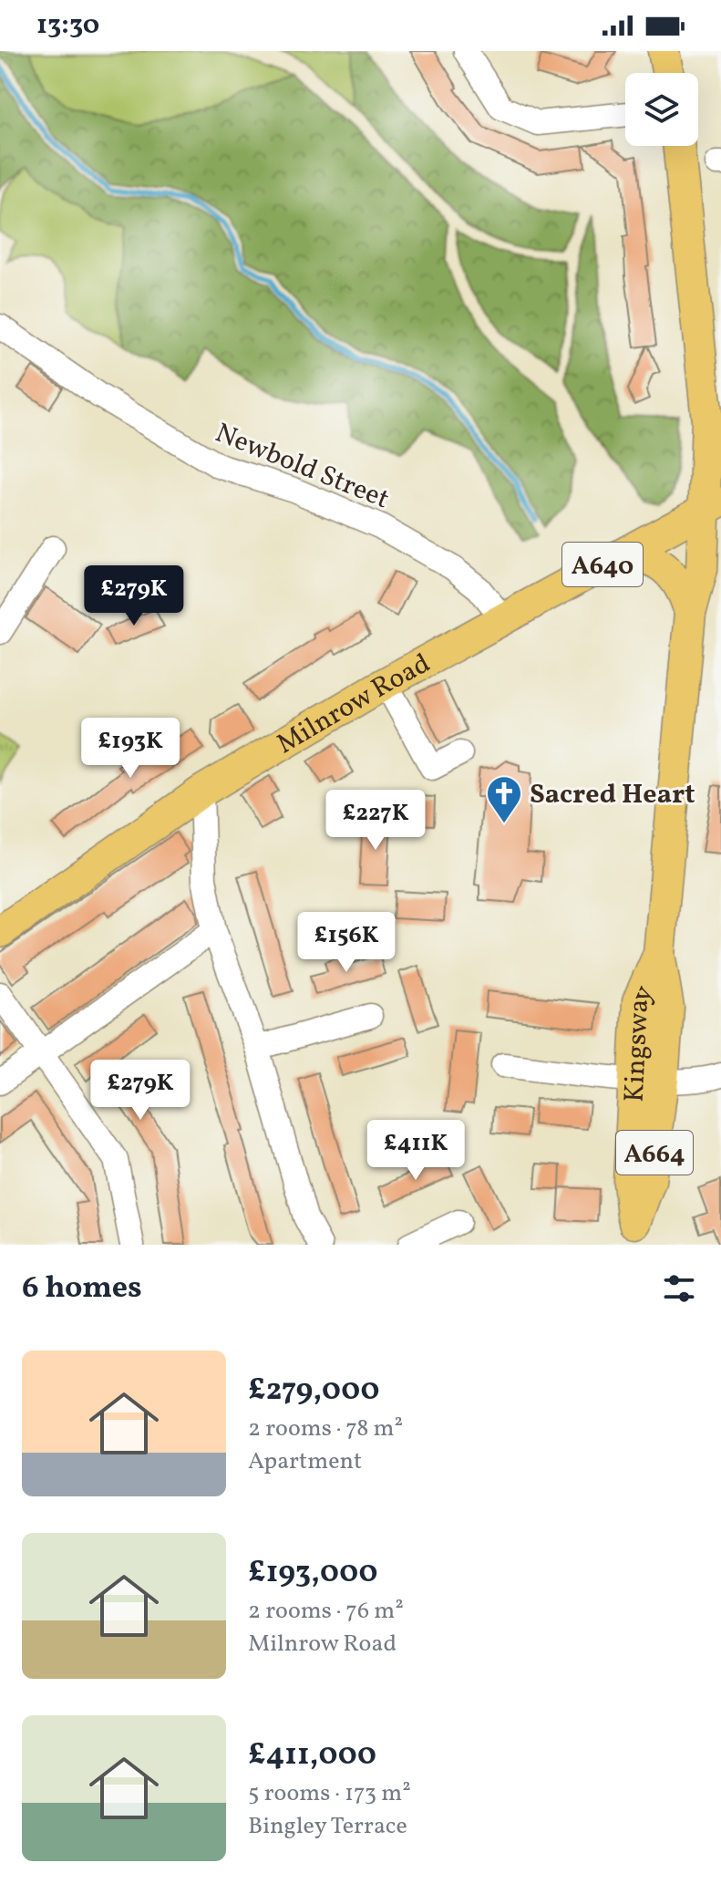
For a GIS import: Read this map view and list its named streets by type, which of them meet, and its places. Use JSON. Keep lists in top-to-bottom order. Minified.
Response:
{"streets":{"main road":["A640","Milnrow Road","Kingsway","A664"],"street":["Newbold Street"]},"crossings":[["Newbold Street","Milnrow Road"],["Milnrow Road","Kingsway"],["Milnrow Road","A664"],["Kingsway","A664"]],"places":{"church":["Sacred Heart"]},"page":{"status":"13:30","price":["£279K","£193K","£227K","£156K","£279K","£411K"],"heading":"6 homes","list":[{"name":"£279,000","note":"2 rooms · 78 m² · Apartment"},{"name":"£193,000","note":"2 rooms · 76 m² · Milnrow Road"},{"name":"£411,000","note":"5 rooms · 173 m² · Bingley Terrace"}]}}
